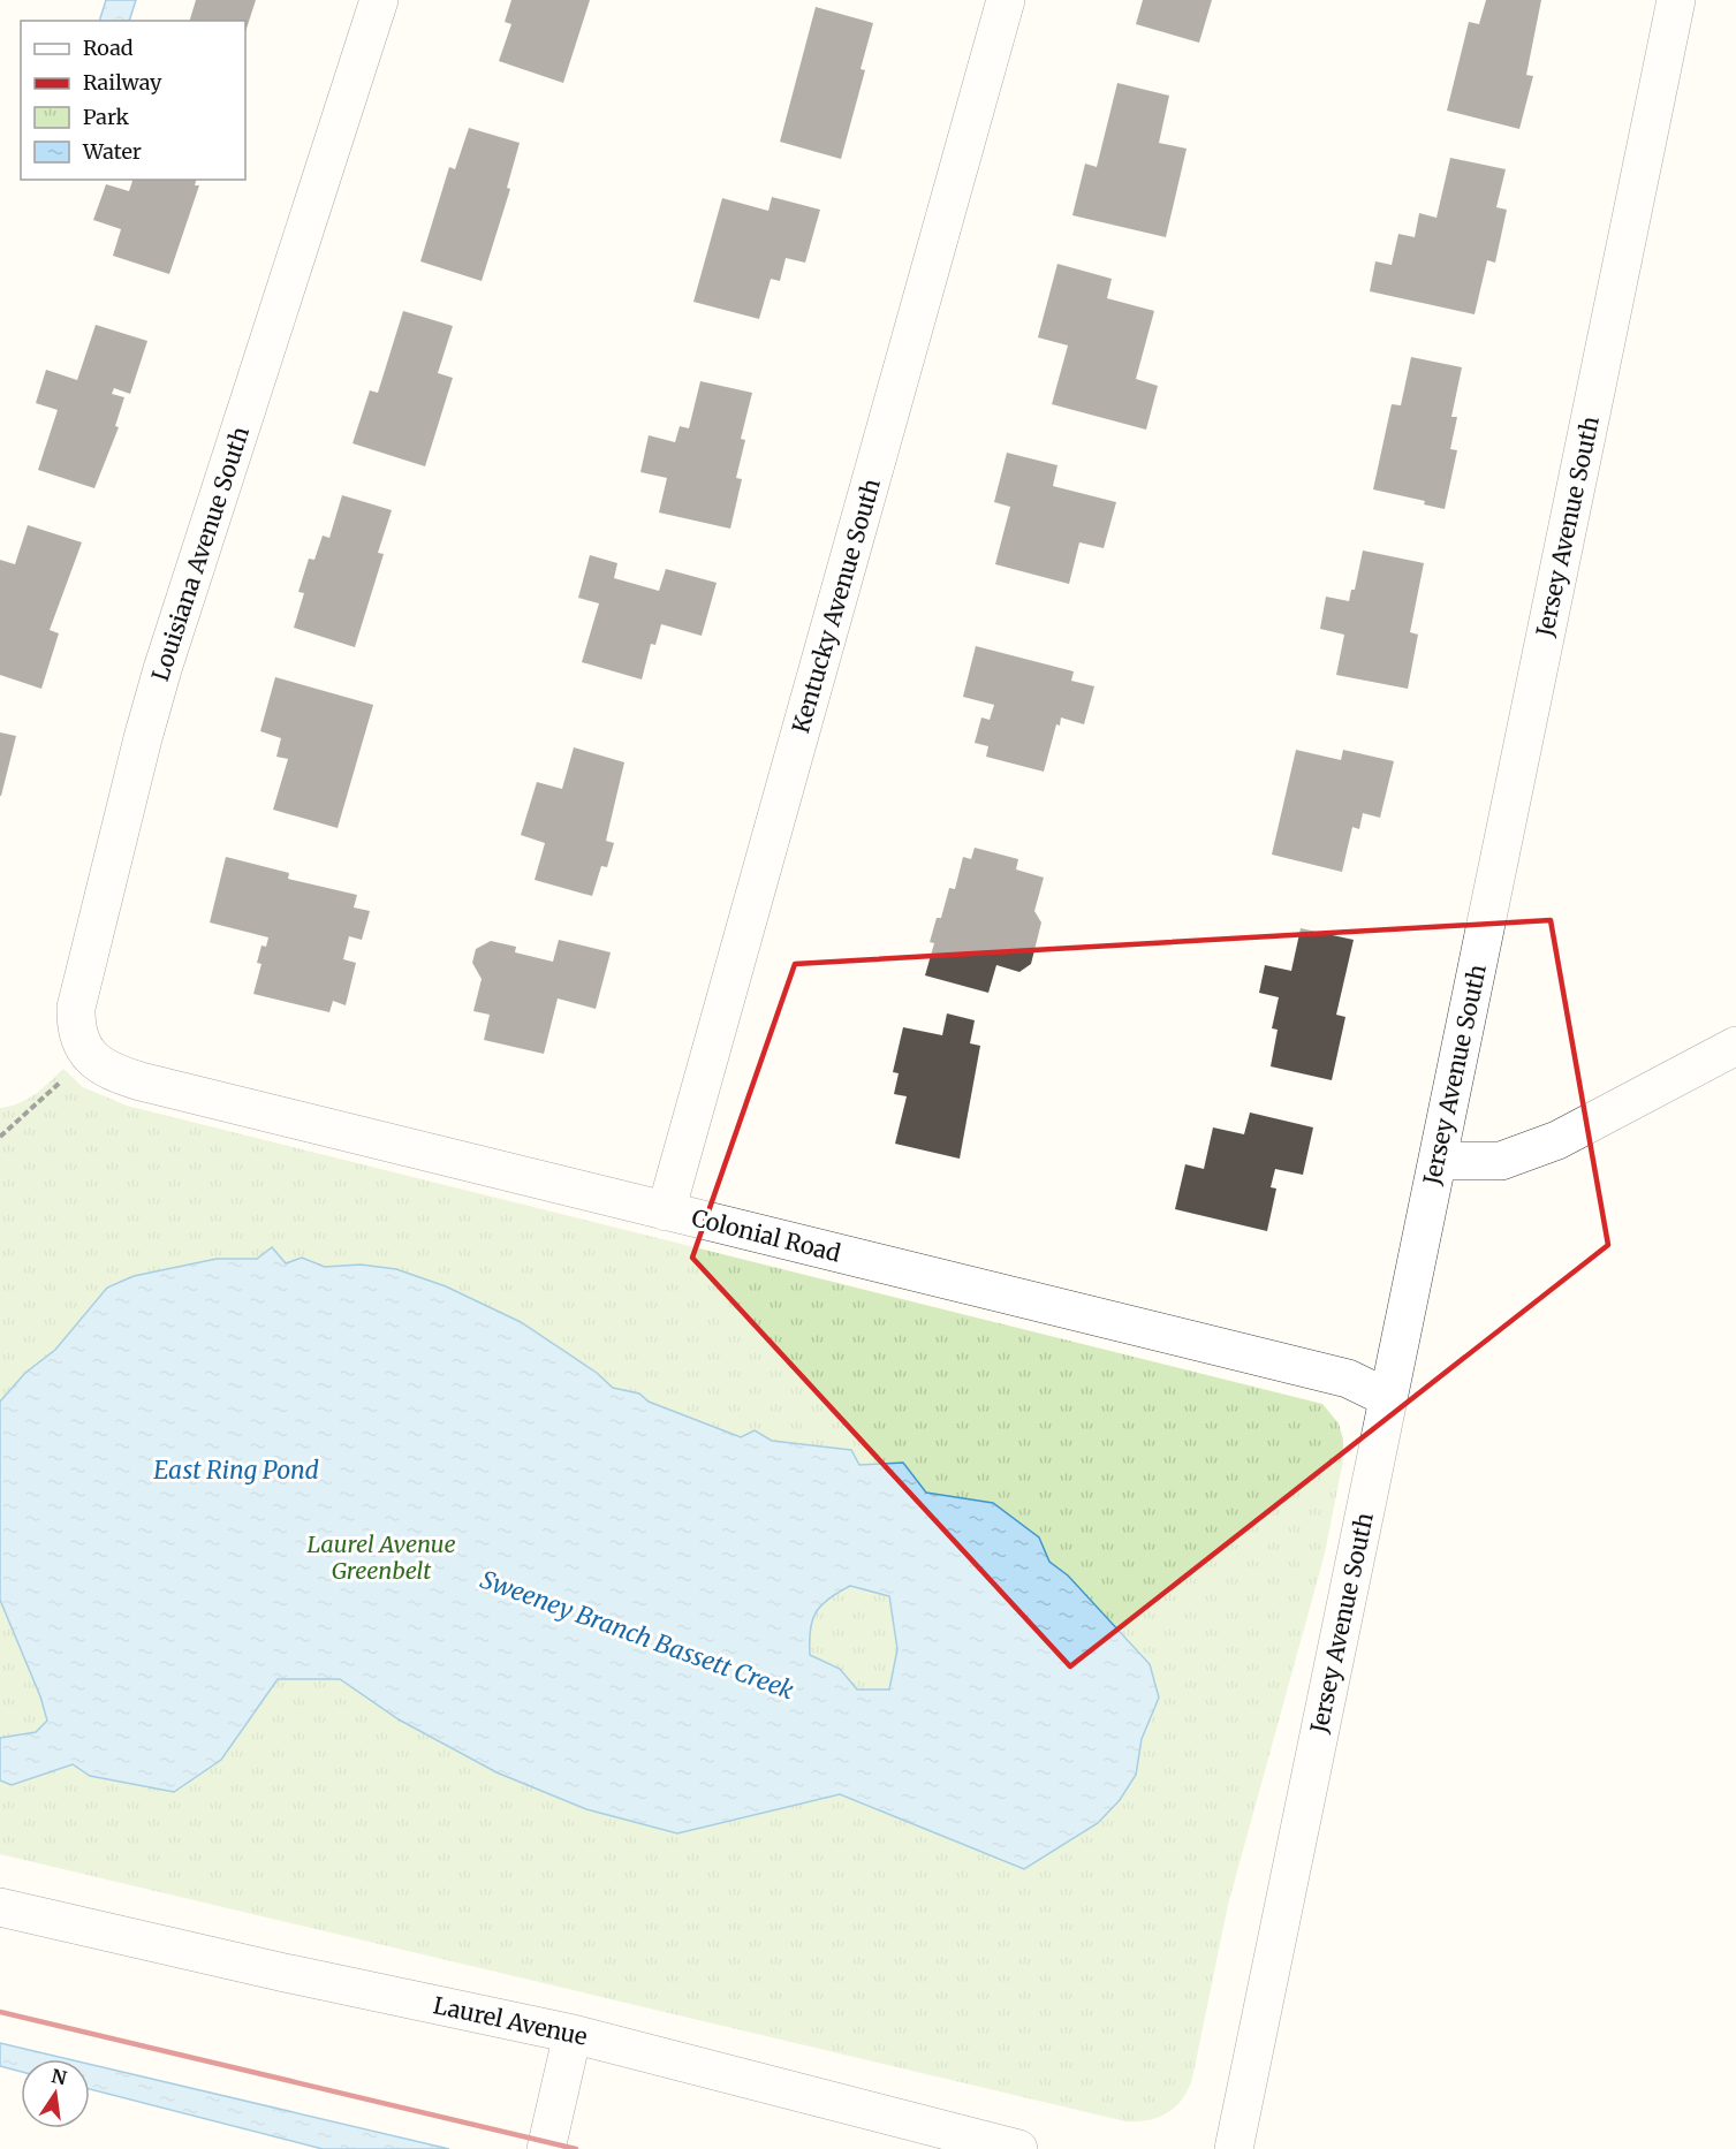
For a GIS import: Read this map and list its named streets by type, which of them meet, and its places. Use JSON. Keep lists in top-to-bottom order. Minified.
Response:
{"streets":{"street":["Jersey Avenue South","Louisiana Avenue South","Kentucky Avenue South","Colonial Road","Laurel Avenue"]},"crossings":[["Jersey Avenue South","Colonial Road"],["Louisiana Avenue South","Colonial Road"],["Kentucky Avenue South","Colonial Road"]],"water":["East Ring Pond","Sweeney Branch Bassett Creek"],"parks":["Laurel Avenue Greenbelt"],"legend":["Road","Railway","Park","Water"],"north":"top"}
